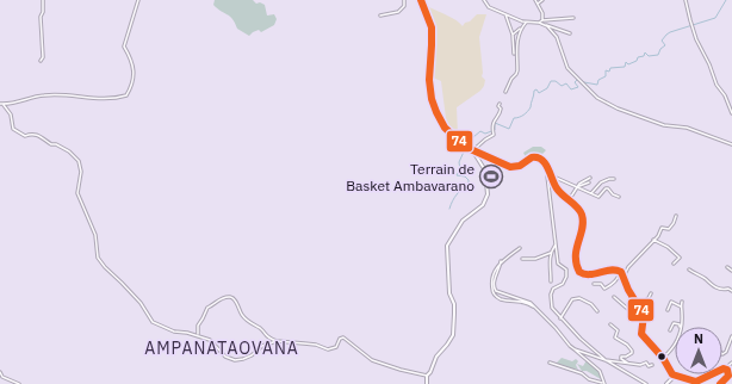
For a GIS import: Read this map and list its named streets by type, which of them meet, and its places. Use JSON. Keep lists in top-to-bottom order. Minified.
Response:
{"districts":["AMPANATAOVANA"],"places":{"sports":["Terrain de Basket Ambavarano"]},"lines":["transit line 74"],"north":"top"}
